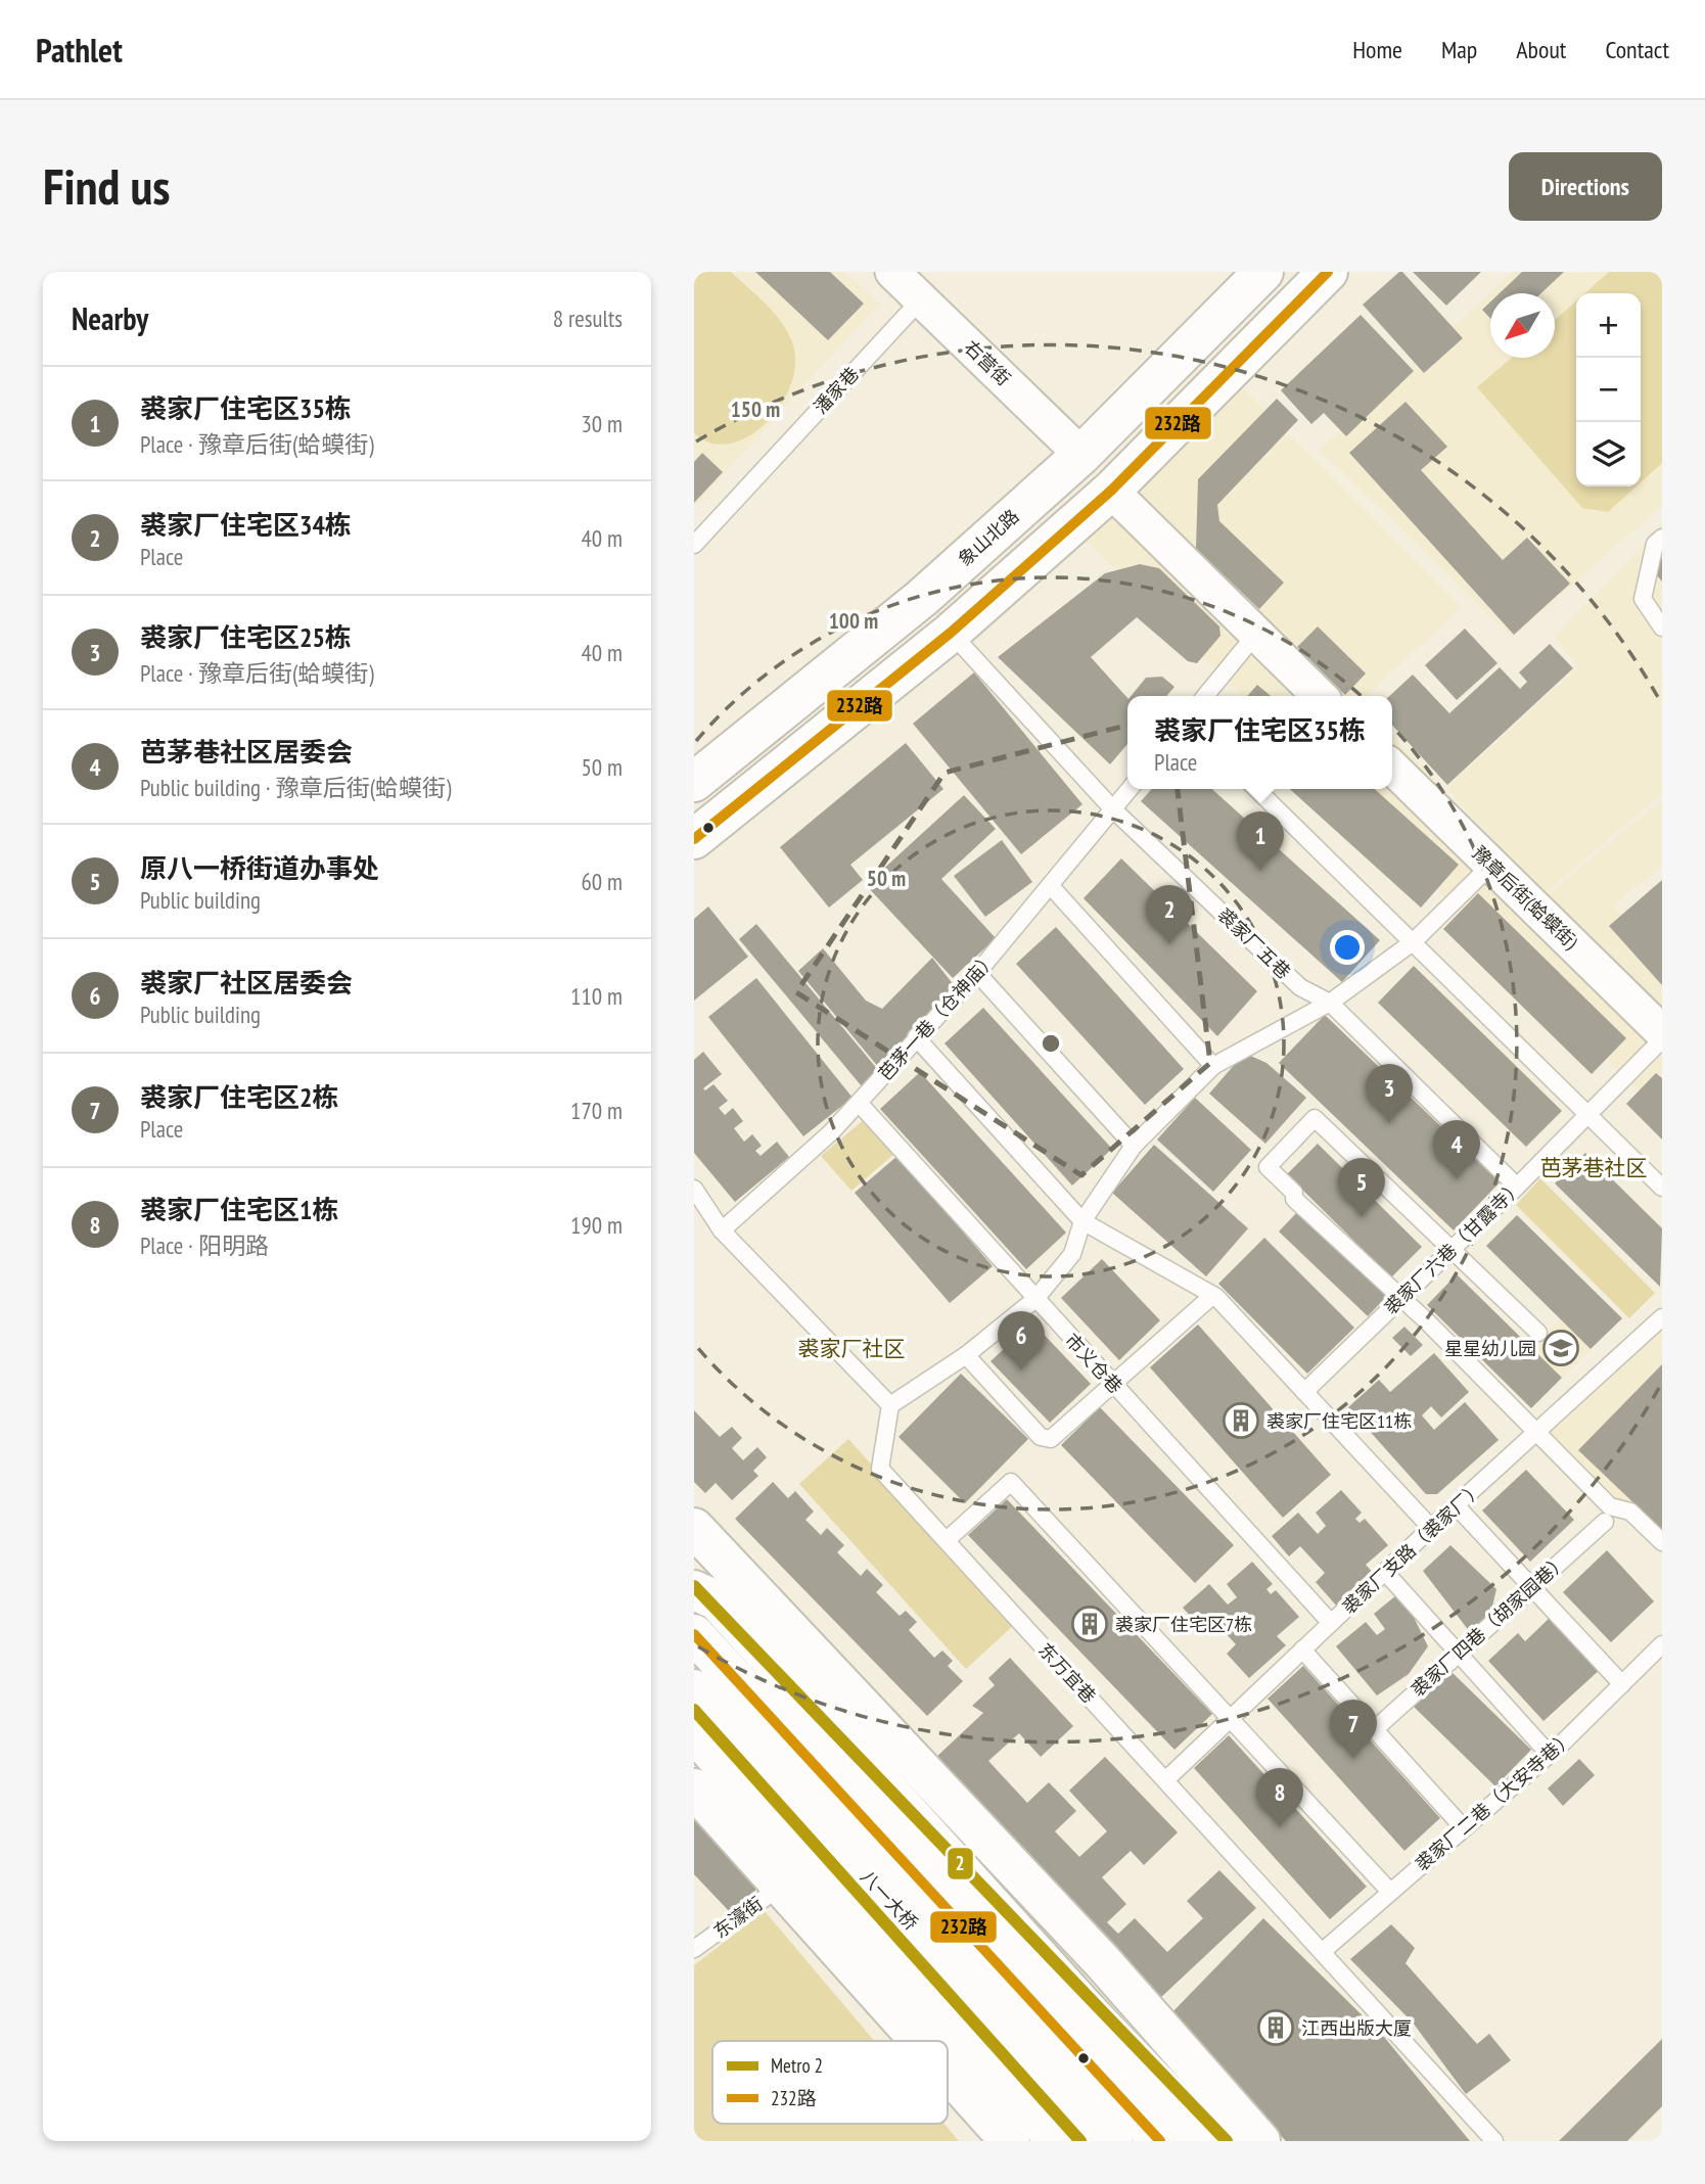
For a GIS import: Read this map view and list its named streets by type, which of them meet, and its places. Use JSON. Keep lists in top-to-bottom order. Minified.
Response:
{"streets":{"main road":["象山北路","八一大桥"],"street":["右营街","豫章后街(蛤蟆街)"],"lane":["潘家巷","裘家厂五巷","芭茅一巷（仓神庙）","裘家厂六巷（甘露寺）","市义仓巷","裘家厂支路（裘家厂）","裘家厂四巷（胡家园巷）","东万宜巷","裘家厂二巷（大安寺巷）","东濠街"]},"crossings":[["右营街","潘家巷"],["右营街","象山北路"],["裘家厂五巷","芭茅一巷（仓神庙）"],["芭茅一巷（仓神庙）","市义仓巷"],["市义仓巷","裘家厂支路（裘家厂）"],["裘家厂支路（裘家厂）","东万宜巷"],["东万宜巷","裘家厂二巷（大安寺巷）"]],"districts":["芭茅巷社区","裘家厂社区"],"places":{"school or university":["星星幼儿园"],"building":["裘家厂住宅区11栋","裘家厂住宅区7栋","江西出版大厦"]},"lines":["transit line 232路","metro line 2"],"legend":["Metro 2","232路"],"north":"bottom left","page":{"header":"Pathlet","nav":["Home","Map","About","Contact"],"buttons":"Directions","title":"Find us","heading":["Nearby","8 results"],"map_buttons":["+","−"],"list":[{"mark":"1","name":"裘家厂住宅区35栋","note":"Place · 豫章后街(蛤蟆街)","value":"30 m"},{"mark":"2","name":"裘家厂住宅区34栋","note":"Place","value":"40 m"},{"mark":"3","name":"裘家厂住宅区25栋","note":"Place · 豫章后街(蛤蟆街)","value":"40 m"},{"mark":"4","name":"芭茅巷社区居委会","note":"Public building · 豫章后街(蛤蟆街)","value":"50 m"},{"mark":"5","name":"原八一桥街道办事处","note":"Public building","value":"60 m"},{"mark":"6","name":"裘家厂社区居委会","note":"Public building","value":"110 m"},{"mark":"7","name":"裘家厂住宅区2栋","note":"Place","value":"170 m"},{"mark":"8","name":"裘家厂住宅区1栋","note":"Place · 阳明路","value":"190 m"}],"popup":["裘家厂住宅区35栋","Place"],"pins":["1","2","3","4","5","6","7","8"]},"rings":["150 m","100 m","50 m"]}
